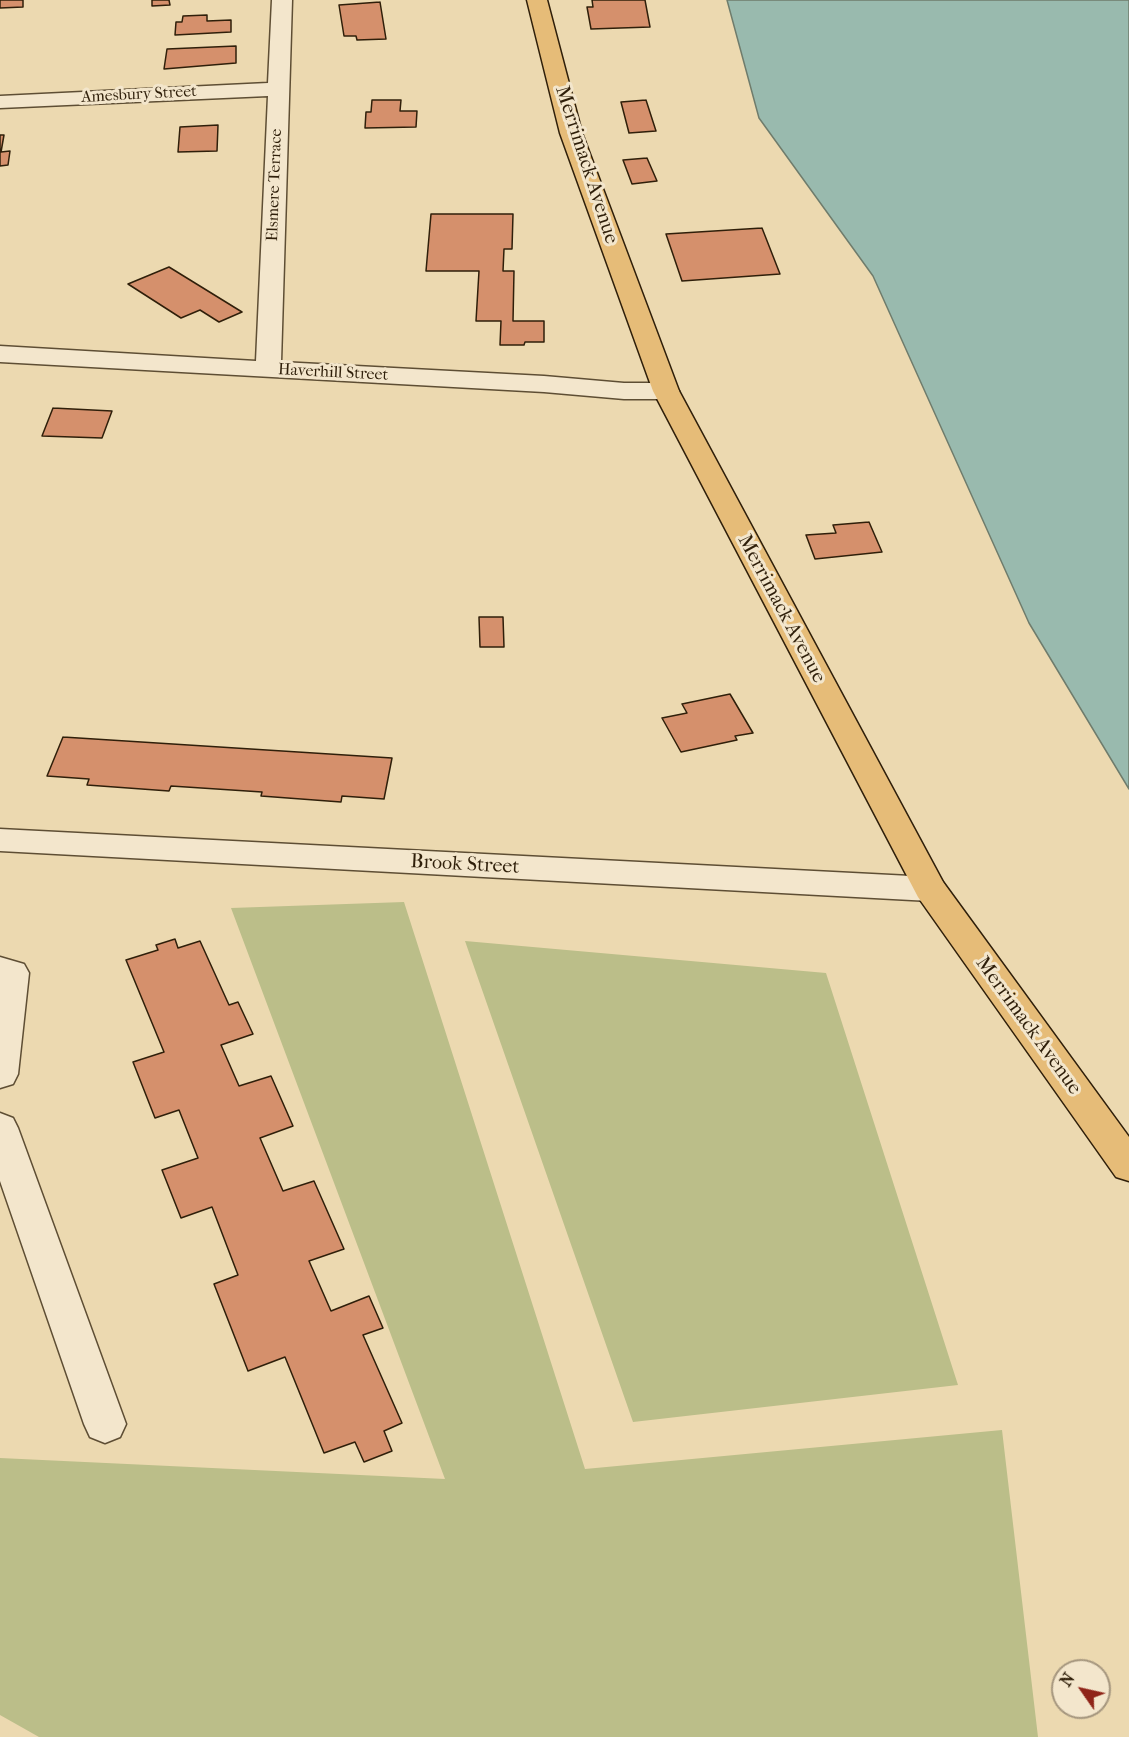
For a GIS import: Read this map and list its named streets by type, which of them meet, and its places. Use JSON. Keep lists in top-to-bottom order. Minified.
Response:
{"streets":{"main road":["Merrimack Avenue"],"street":["Amesbury Street","Elsmere Terrace","Haverhill Street","Brook Street"]},"crossings":[["Amesbury Street","Elsmere Terrace"],["Merrimack Avenue","Haverhill Street"],["Merrimack Avenue","Brook Street"],["Elsmere Terrace","Haverhill Street"]],"north":"top left"}
